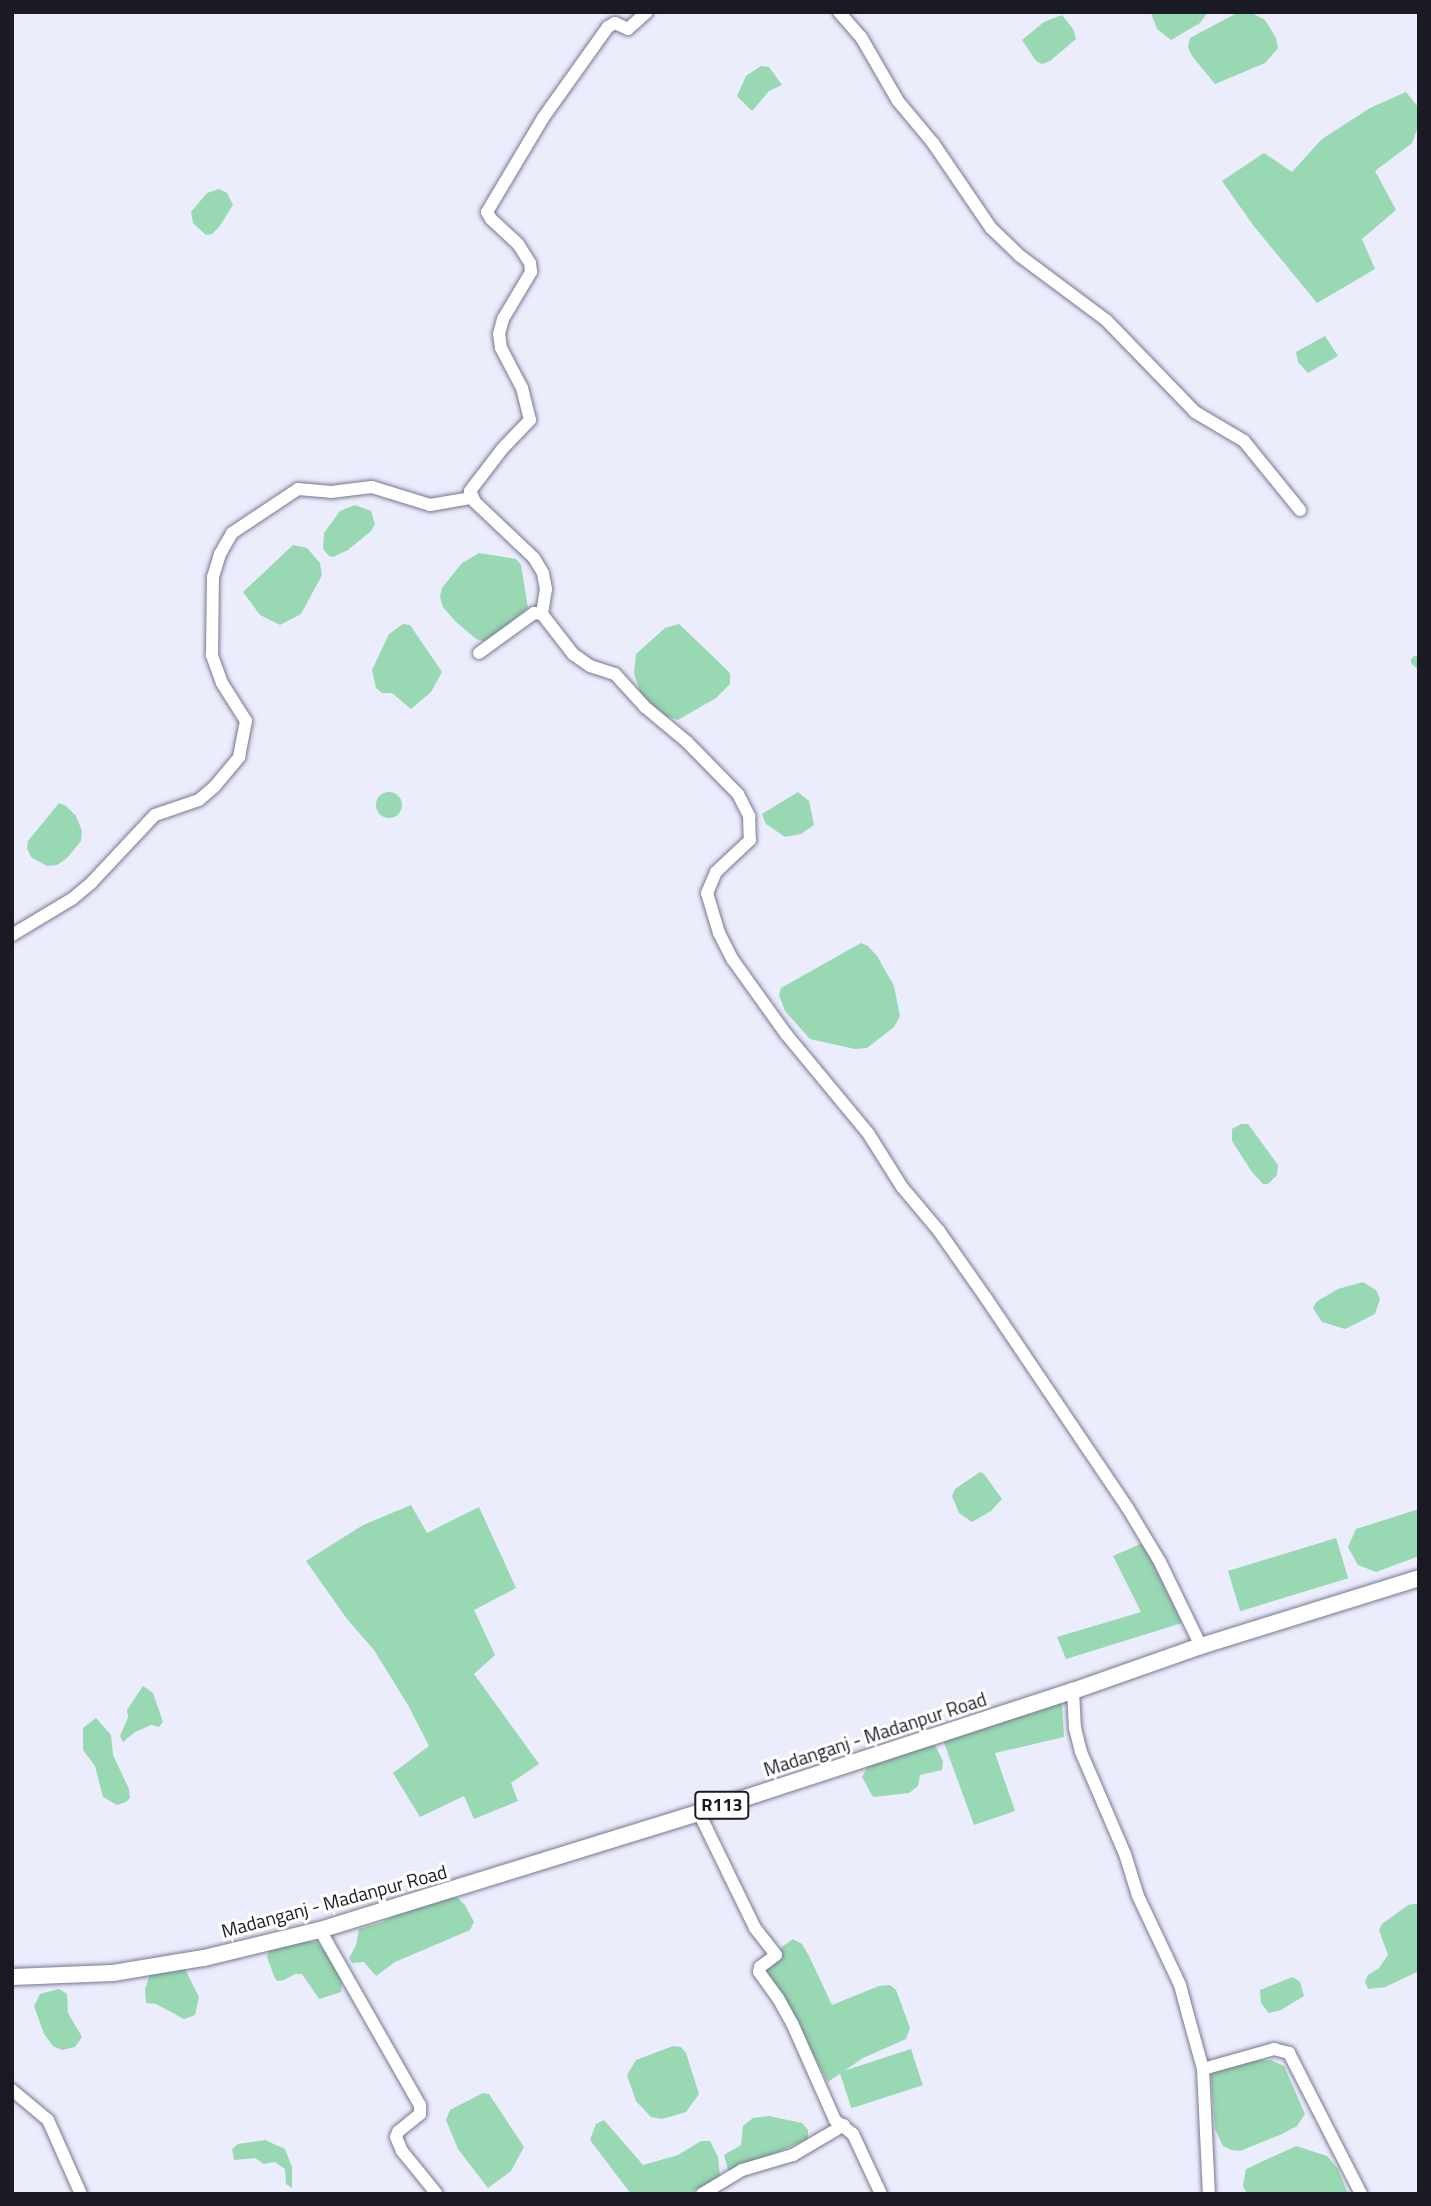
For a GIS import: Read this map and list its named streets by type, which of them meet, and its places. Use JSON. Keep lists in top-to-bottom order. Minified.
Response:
{"streets":{"main road":["Madanganj - Madanpur Road","R113"]}}
